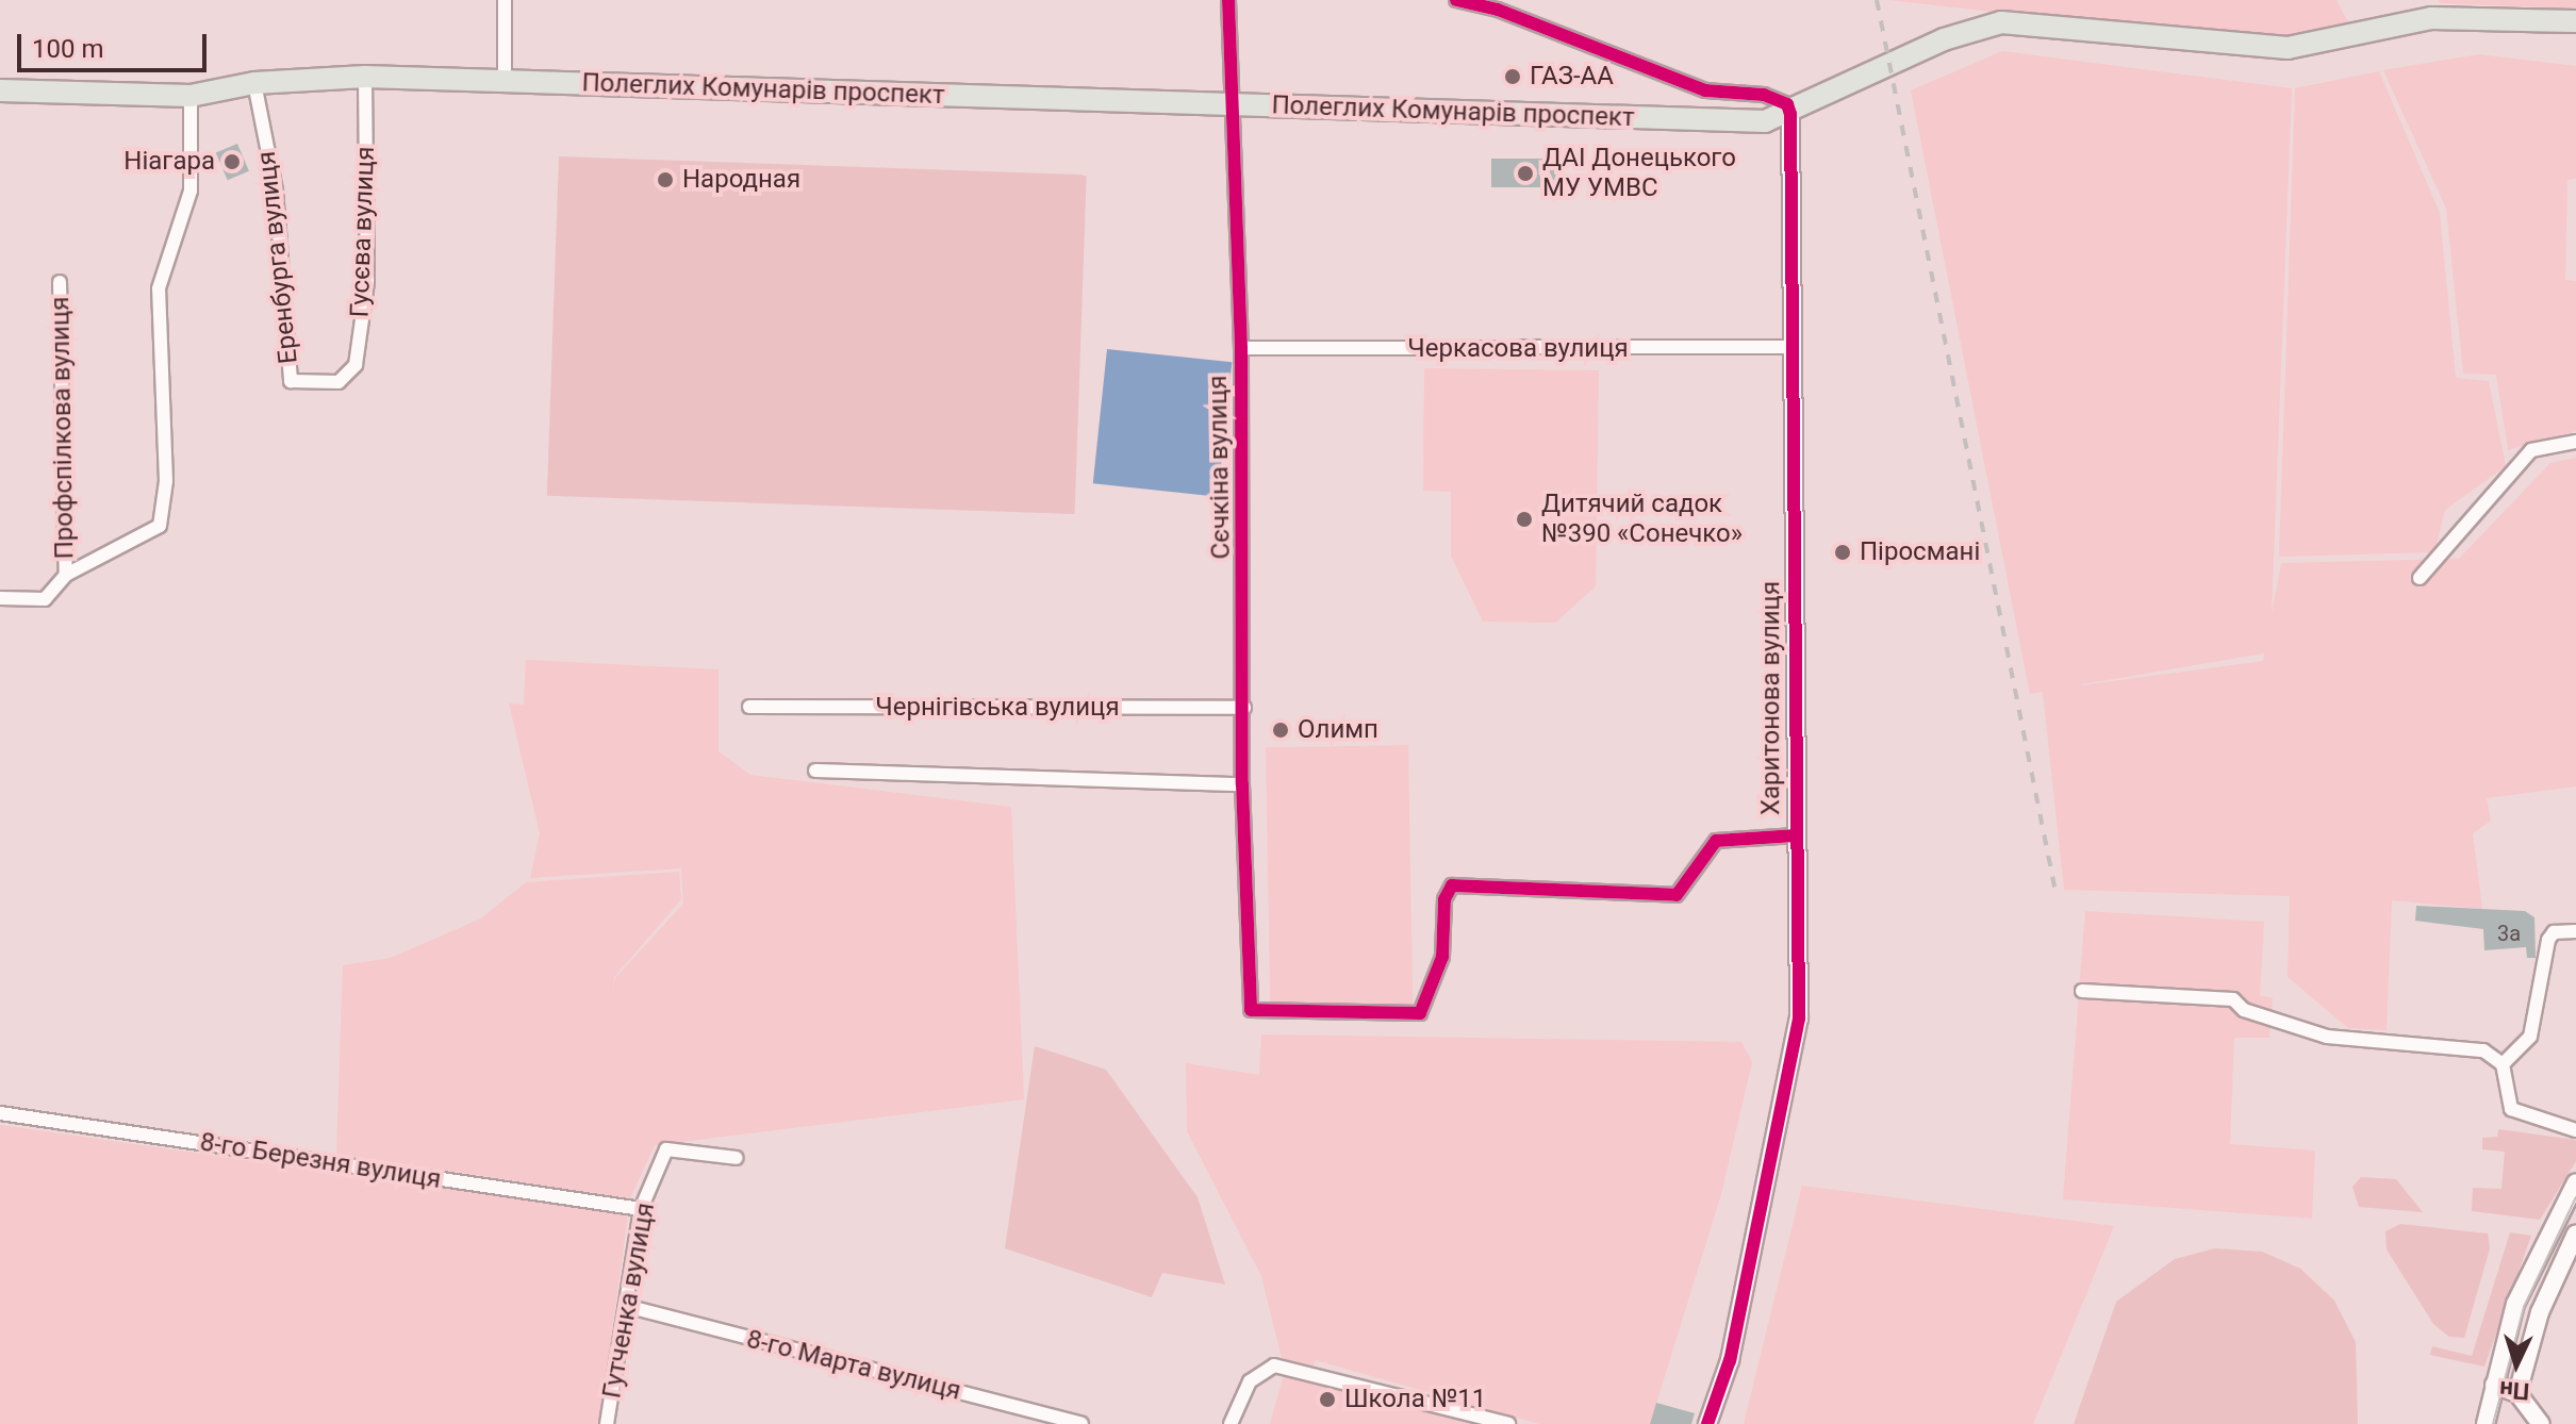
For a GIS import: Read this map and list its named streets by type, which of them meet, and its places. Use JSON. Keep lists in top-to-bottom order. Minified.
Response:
{"streets":{"main road":["Полеглих Комунарів проспект"],"street":["Гусєва вулиця","Еренбурга вулиця","Черкасова вулиця","Профспілкова вулиця","Сєчкіна вулиця","Харитонова вулиця","Чернігівська вулиця","8-го Березня вулиця","Гутченка вулиця","8-го Марта вулиця"]},"crossings":[["Полеглих Комунарів проспект","Гусєва вулиця"],["Полеглих Комунарів проспект","Еренбурга вулиця"],["Полеглих Комунарів проспект","Сєчкіна вулиця"],["Полеглих Комунарів проспект","Харитонова вулиця"],["Гусєва вулиця","Еренбурга вулиця"],["Черкасова вулиця","Сєчкіна вулиця"],["Черкасова вулиця","Харитонова вулиця"],["Сєчкіна вулиця","Харитонова вулиця"],["Сєчкіна вулиця","Чернігівська вулиця"],["8-го Березня вулиця","Гутченка вулиця"],["Гутченка вулиця","8-го Марта вулиця"]],"places":["ГАЗ-АА","Ніагара","ДАІ Донецького МУ УМВС","Народная","Дитячий садок №390 «Сонечко»","Піросмані","Олимп","Школа №11"],"house_numbers":["3а"],"scale_bar":"100 m","north":"bottom"}
